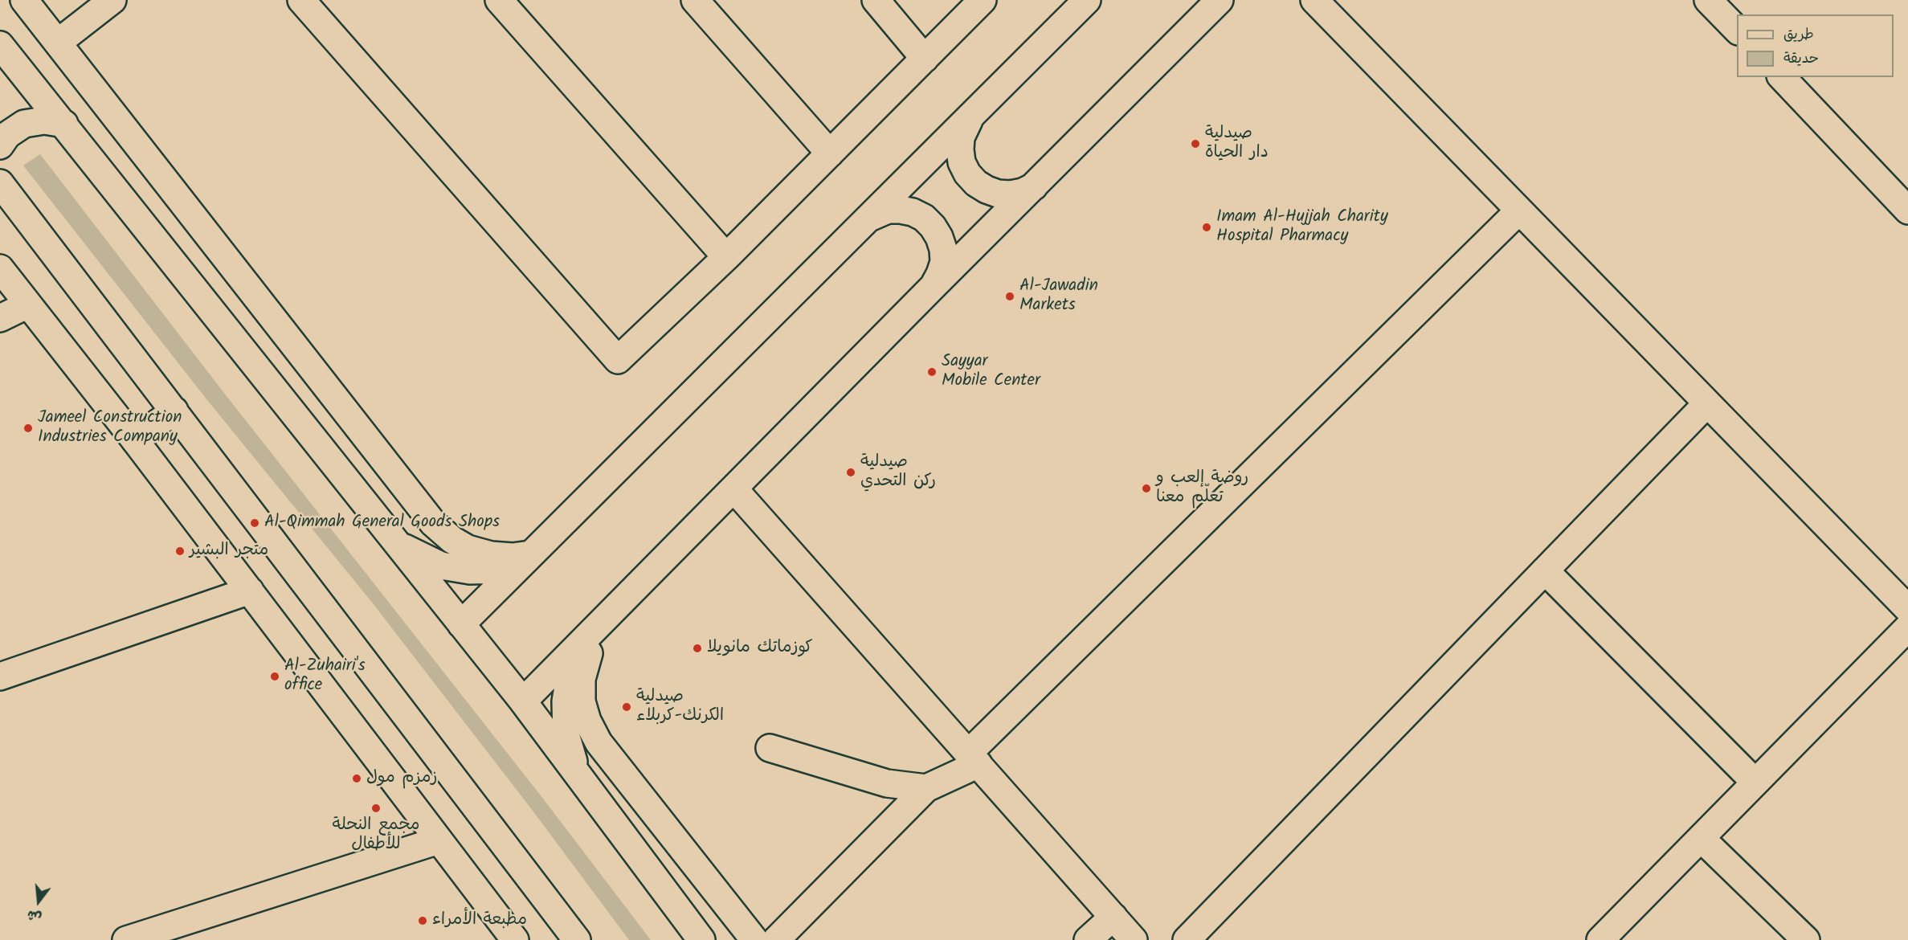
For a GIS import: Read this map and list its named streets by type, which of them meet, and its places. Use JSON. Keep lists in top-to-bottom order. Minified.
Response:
{"places":["صيدلية دار الحياة","Imam Al-Hujjah Charity Hospital Pharmacy","Al-Jawadin Markets","Sayyar Mobile Center","Jameel Construction Industries Company","صيدلية ركن التحدي","روضة إلعب و تعلّم معنا","Al-Qimmah General Goods Shops","متجر البشير","كوزماتك مانويلا","Al-Zuhairi's office","صيدلية الكرنك-كربلاء","زمزم مول","مجمع النحلة للأطفال","مطبعة الأمراء"],"legend":["طريق","حديقة"],"north":"bottom"}
